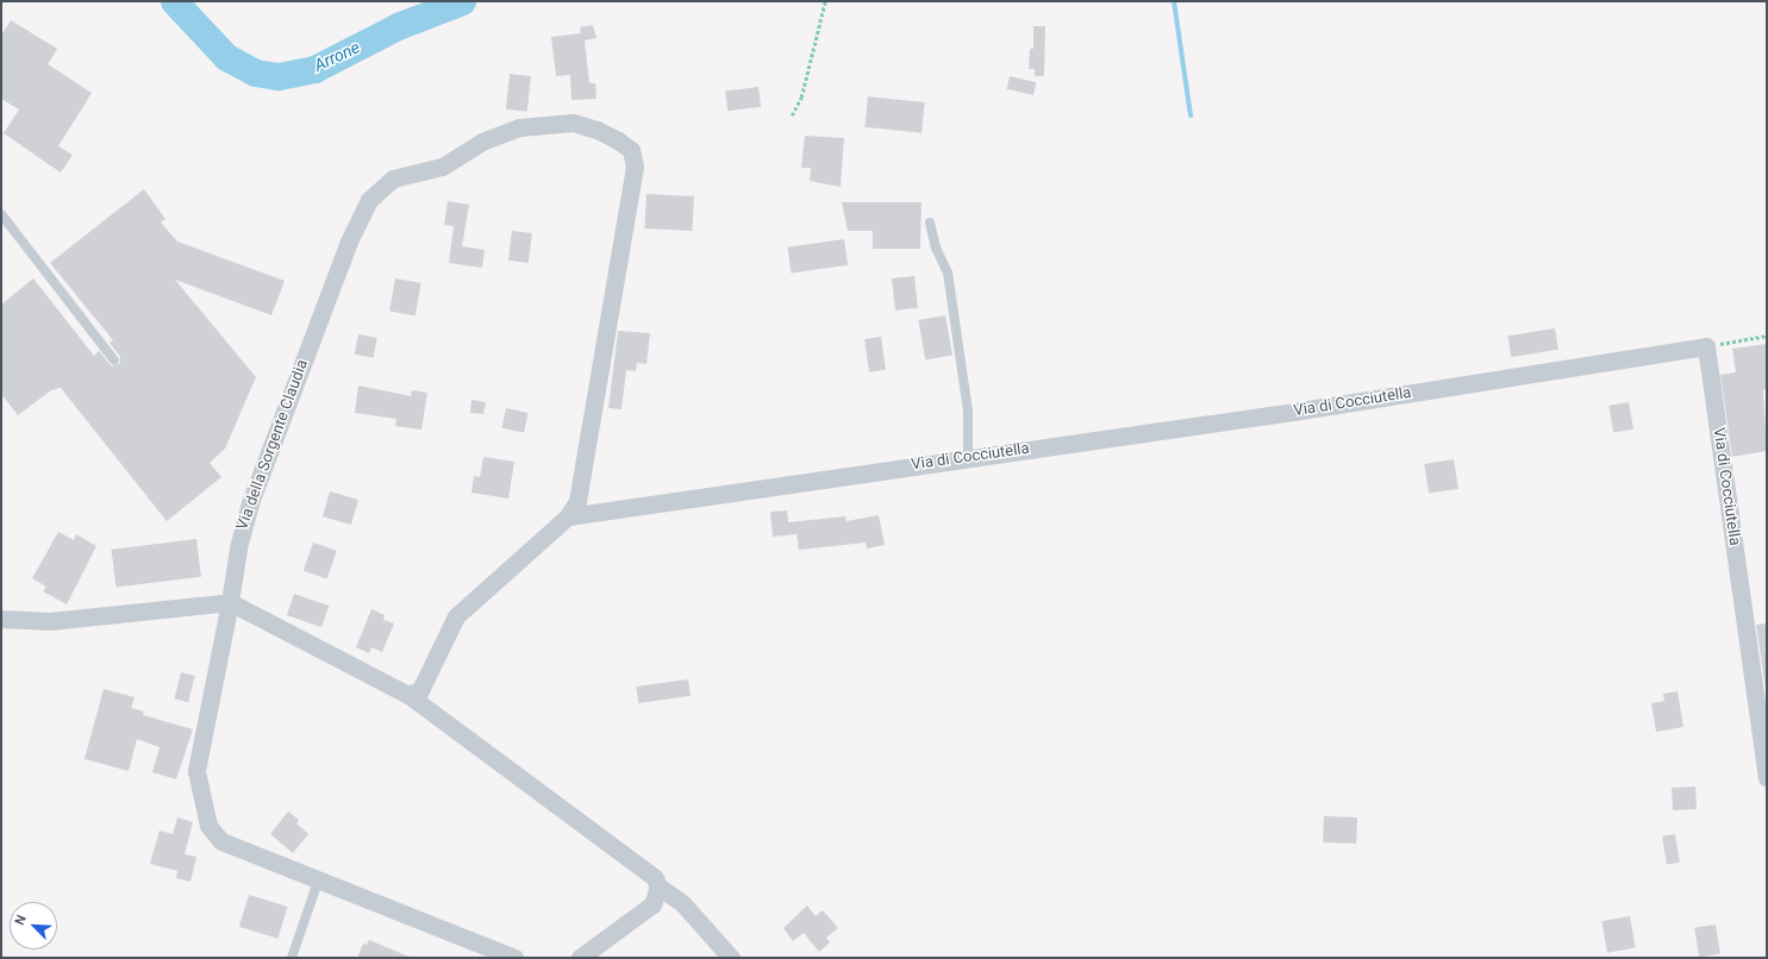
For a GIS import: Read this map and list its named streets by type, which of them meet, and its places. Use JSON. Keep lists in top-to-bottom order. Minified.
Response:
{"streets":{"street":["Via di Cocciutella","Via della Sorgente Claudia"]},"crossings":[["Via di Cocciutella","Via della Sorgente Claudia"]],"water":["Arrone"],"north":"top left"}
